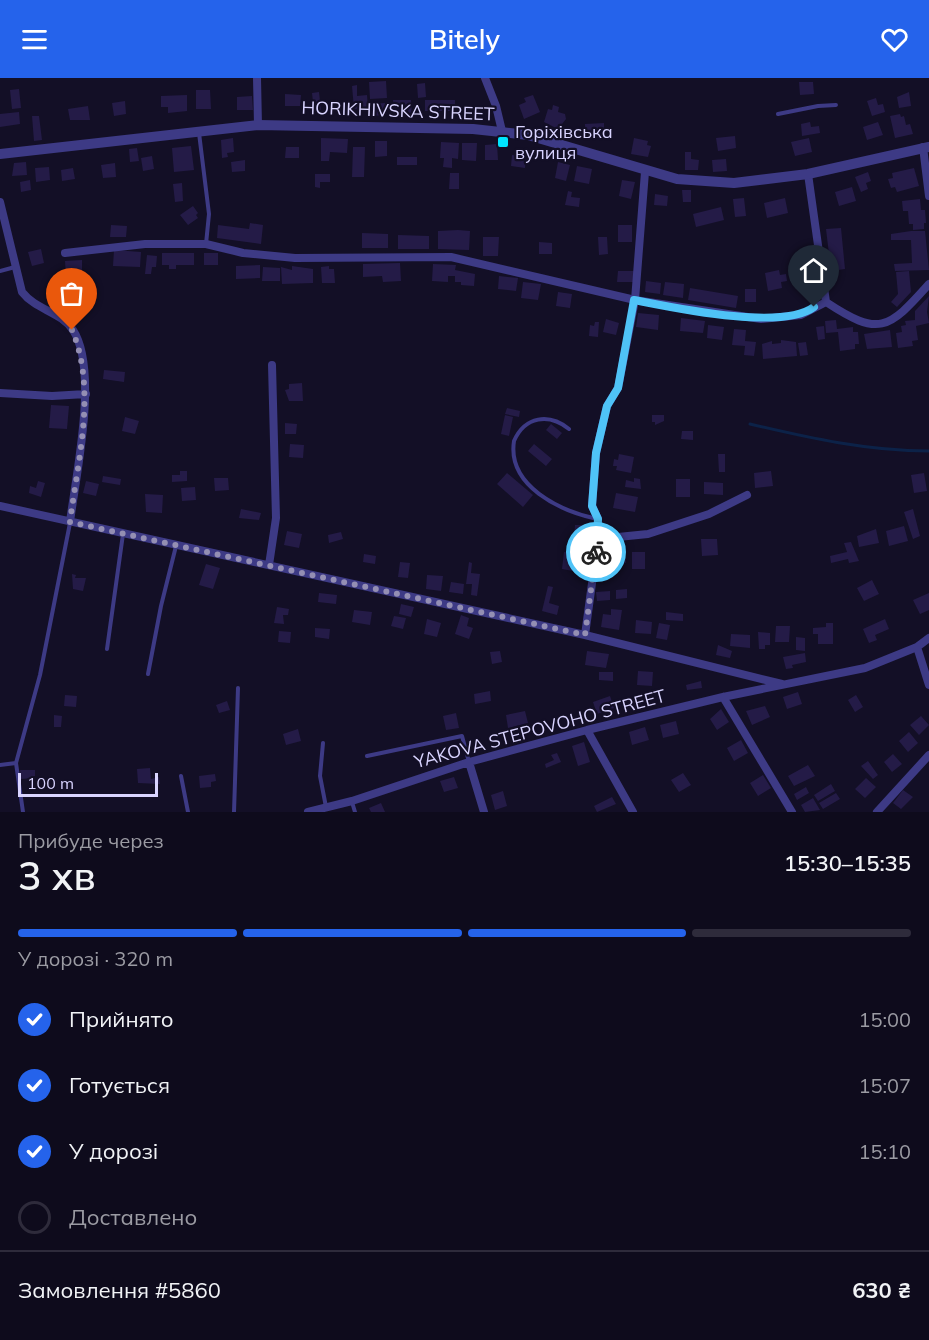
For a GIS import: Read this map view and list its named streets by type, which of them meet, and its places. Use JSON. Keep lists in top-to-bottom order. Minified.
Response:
{"streets":{"street":["HORIKHIVSKA STREET","YAKOVA STEPOVOHO STREET"]},"places":{"transit":["Горіхівська вулиця"]},"scale_bar":"100 m","page":{"header":"Bitely","scale":"100 m","heading":["3 хв","Прибуде через","15:30–15:35"],"panel":["Замовлення #5860","630 ₴"],"bar":"У дорозі · 320 m","list":[["Прийнято","15:00"],["Готується","15:07"],["У дорозі","15:10"],"Доставлено"]}}
